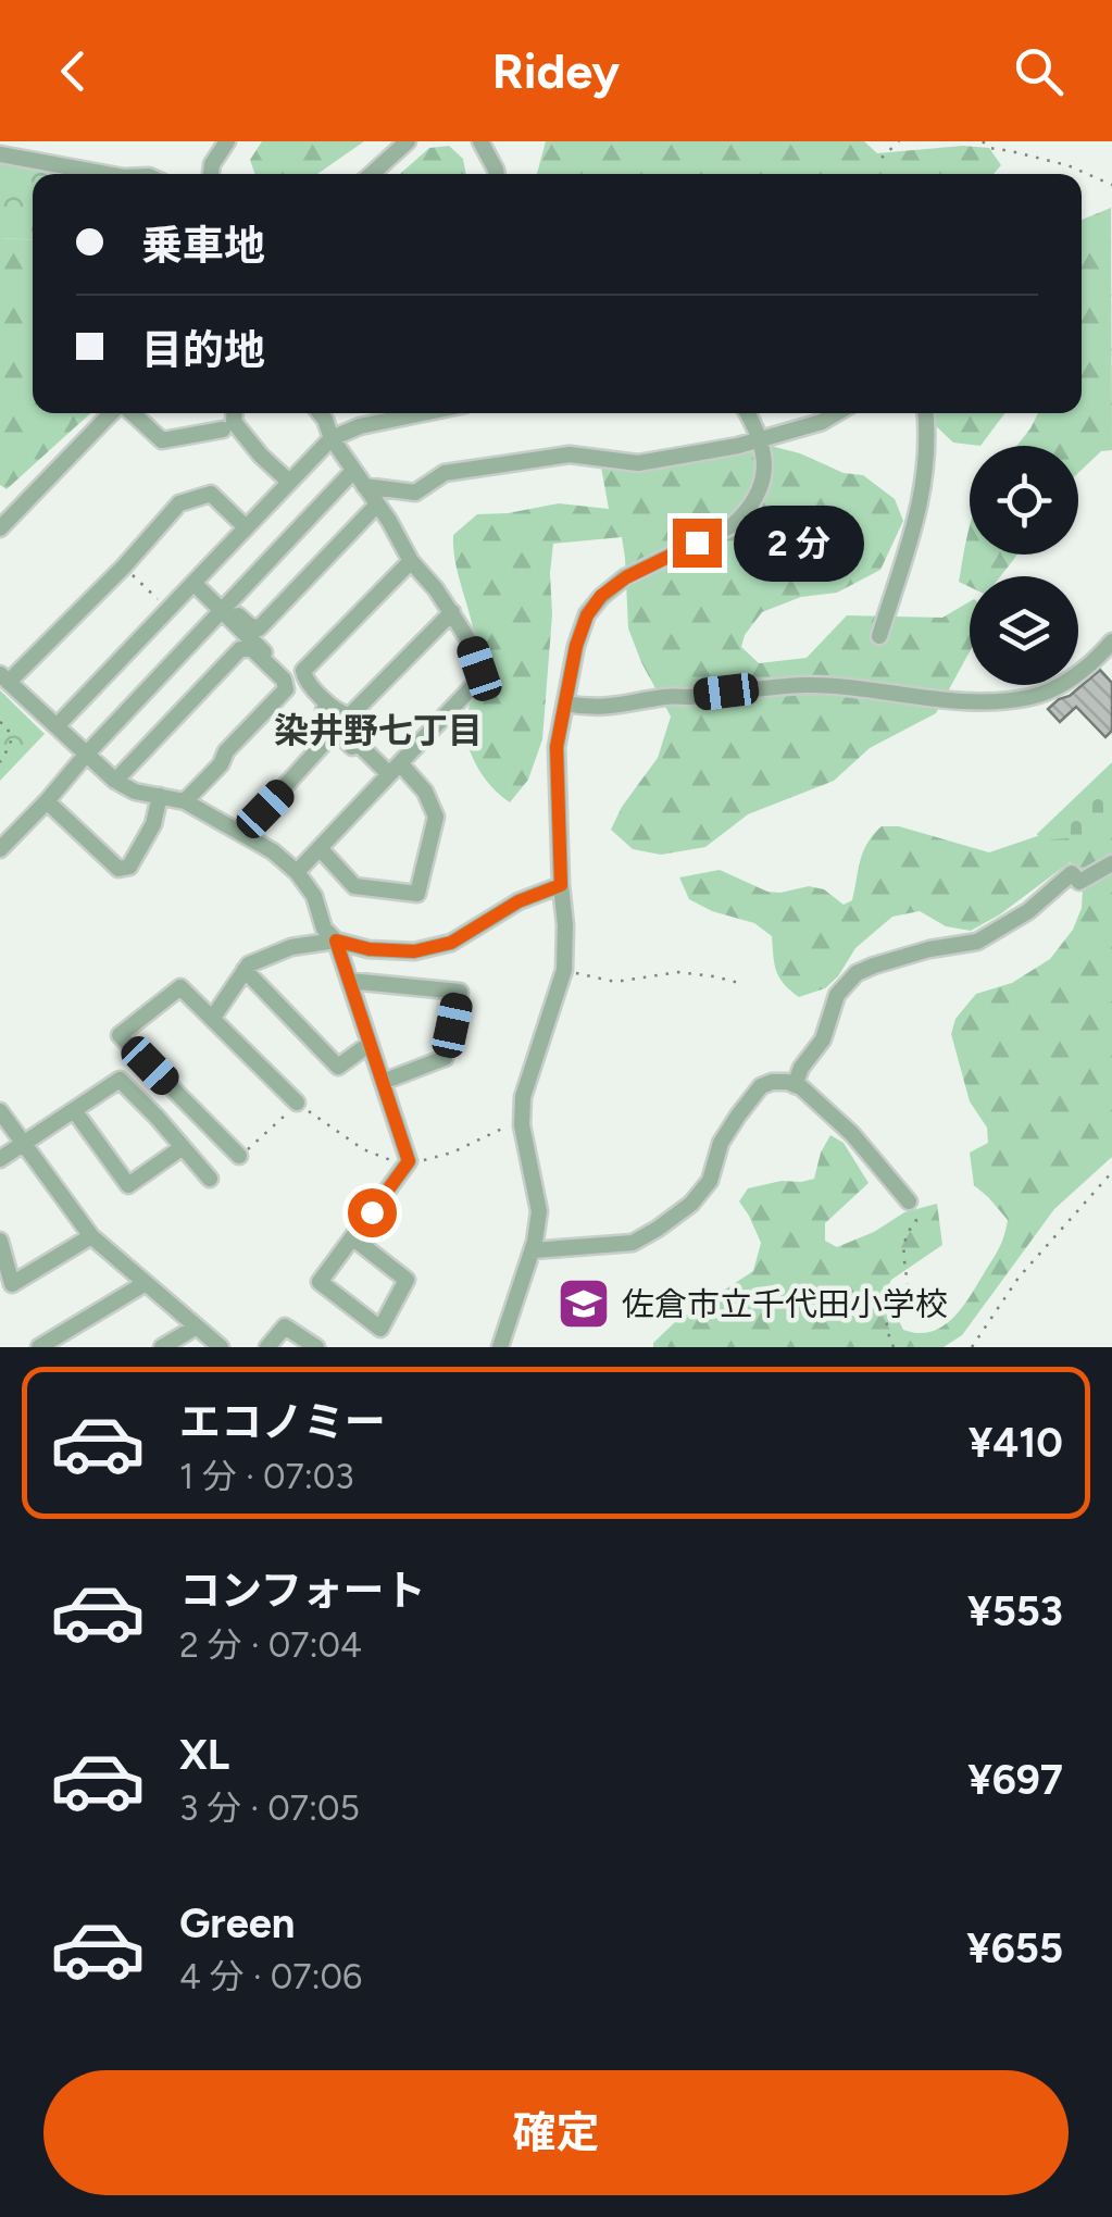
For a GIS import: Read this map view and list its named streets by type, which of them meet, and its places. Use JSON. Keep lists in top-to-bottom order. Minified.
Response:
{"districts":["染井野七丁目"],"places":{"school or university":["佐倉市立千代田小学校"]},"page":{"header":"Ridey","banner":["乗車地","目的地"],"bubble":"2 分","list":[{"name":"エコノミー","note":"1 分 · 07:03","value":"¥410"},{"name":"コンフォート","note":"2 分 · 07:04","value":"¥553"},{"name":"XL","note":"3 分 · 07:05","value":"¥697"},{"name":"Green","note":"4 分 · 07:06","value":"¥655"}],"buttons":"確定"}}
